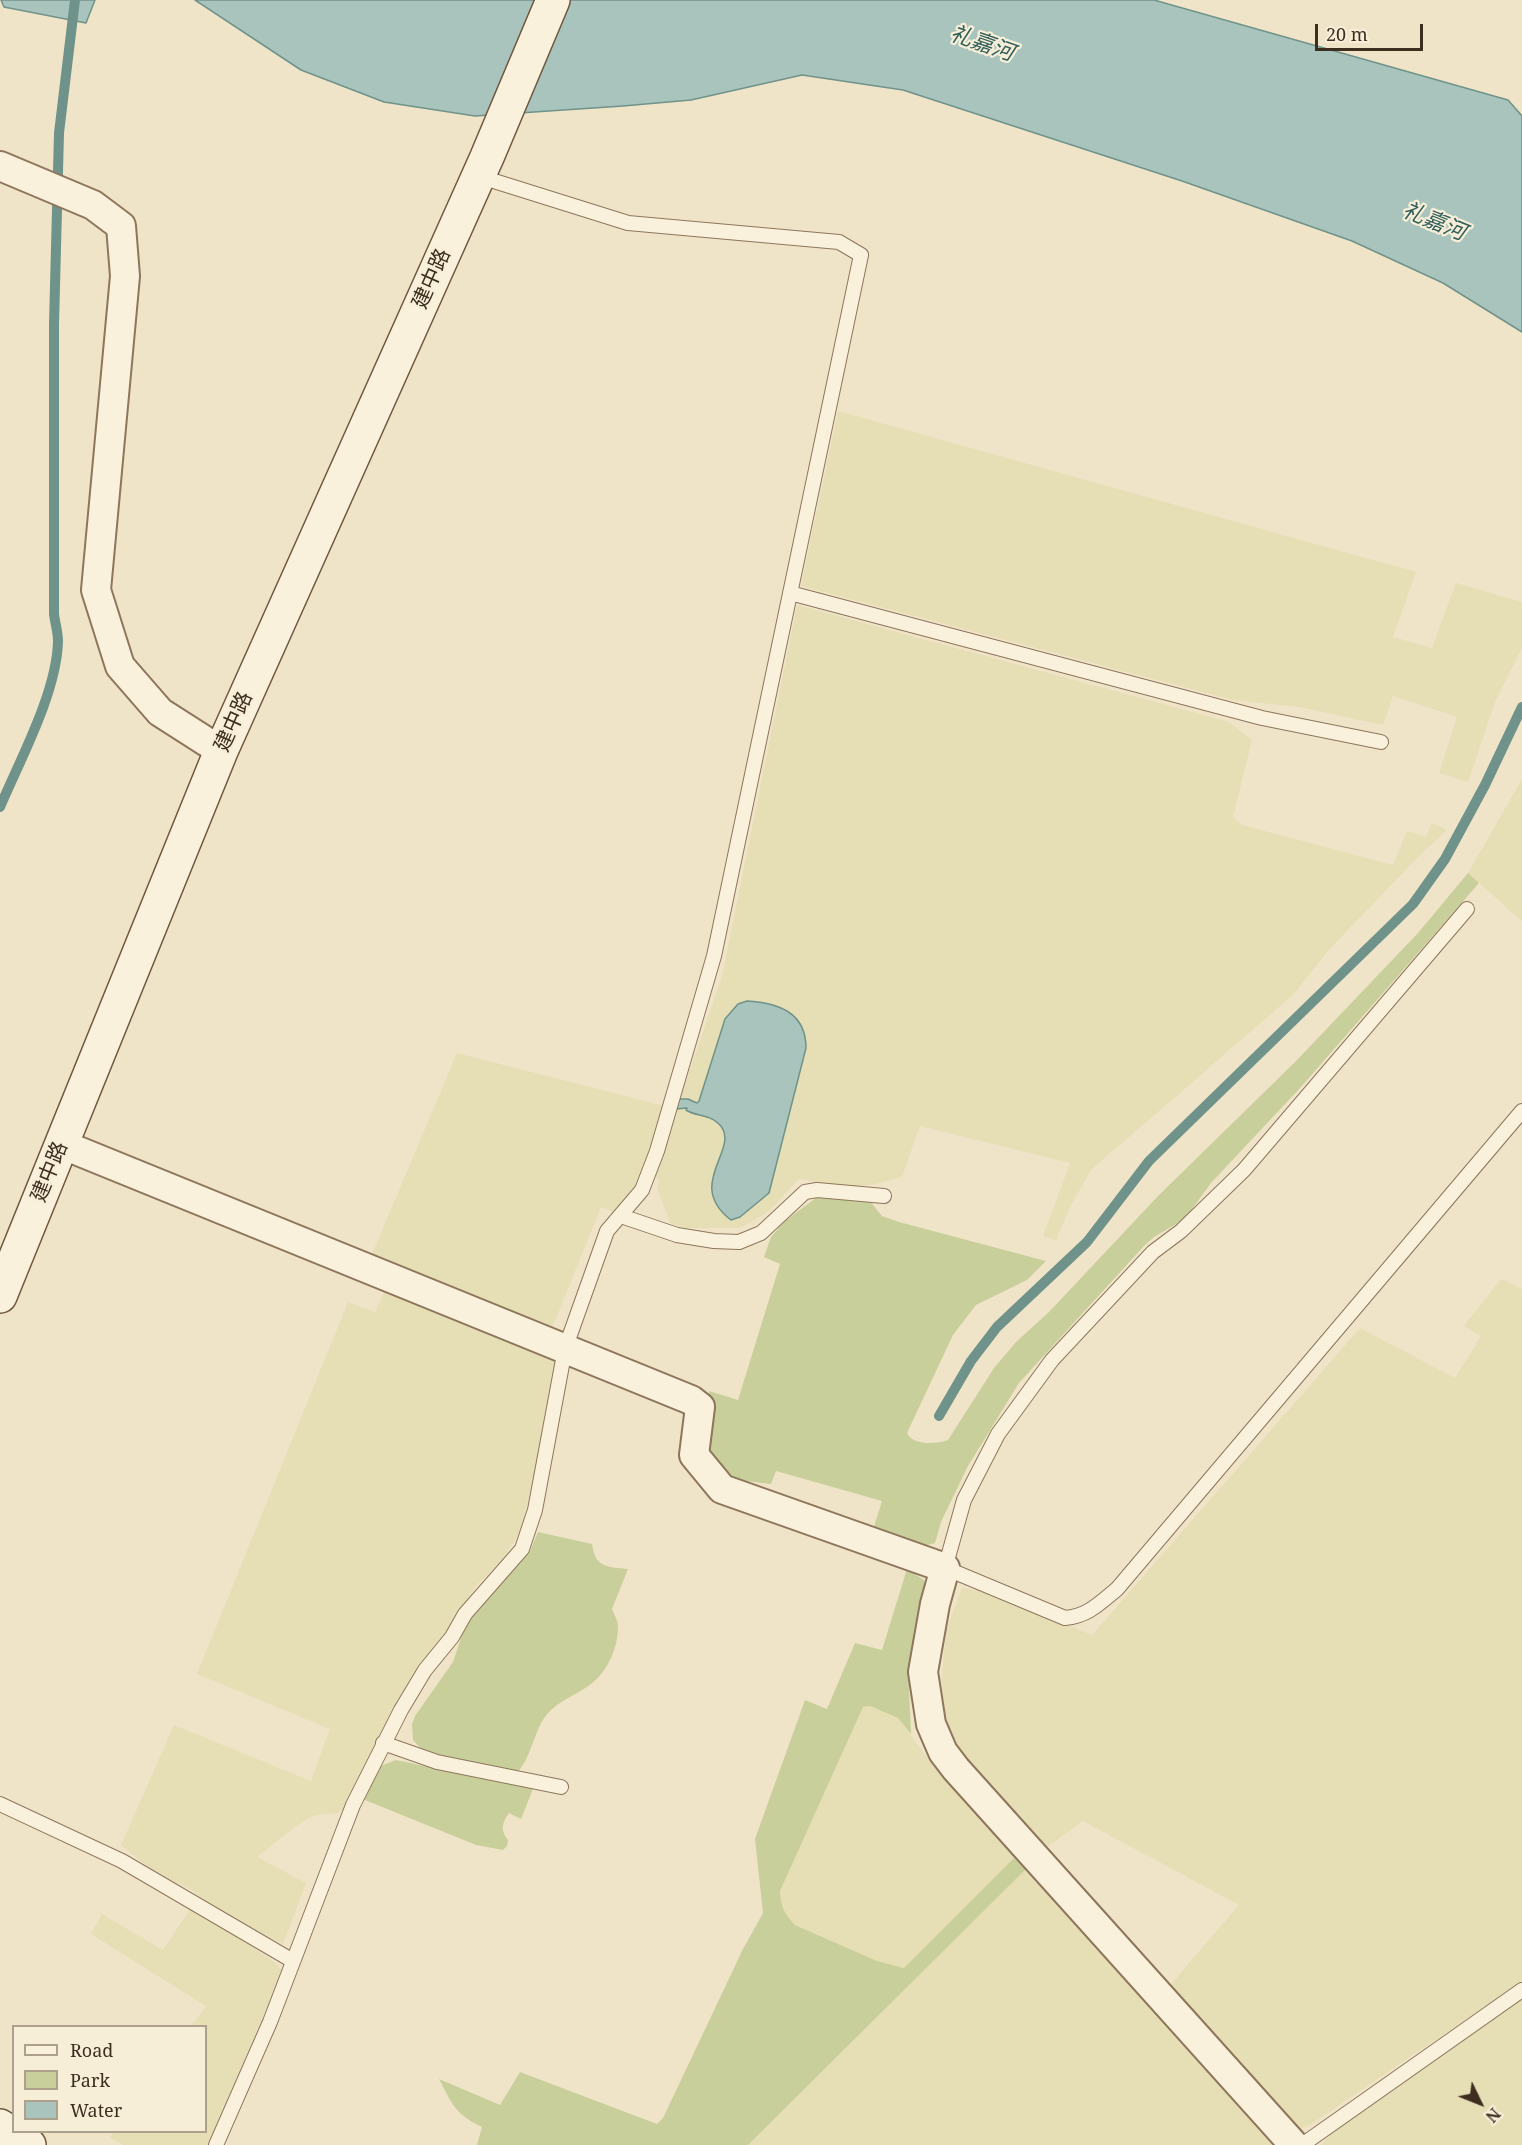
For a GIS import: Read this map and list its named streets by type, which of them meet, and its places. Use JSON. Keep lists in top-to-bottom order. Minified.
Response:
{"streets":{"street":["建中路"]},"water":["礼嘉河"],"legend":["Road","Park","Water"],"scale_bar":"20 m","north":"bottom right"}
